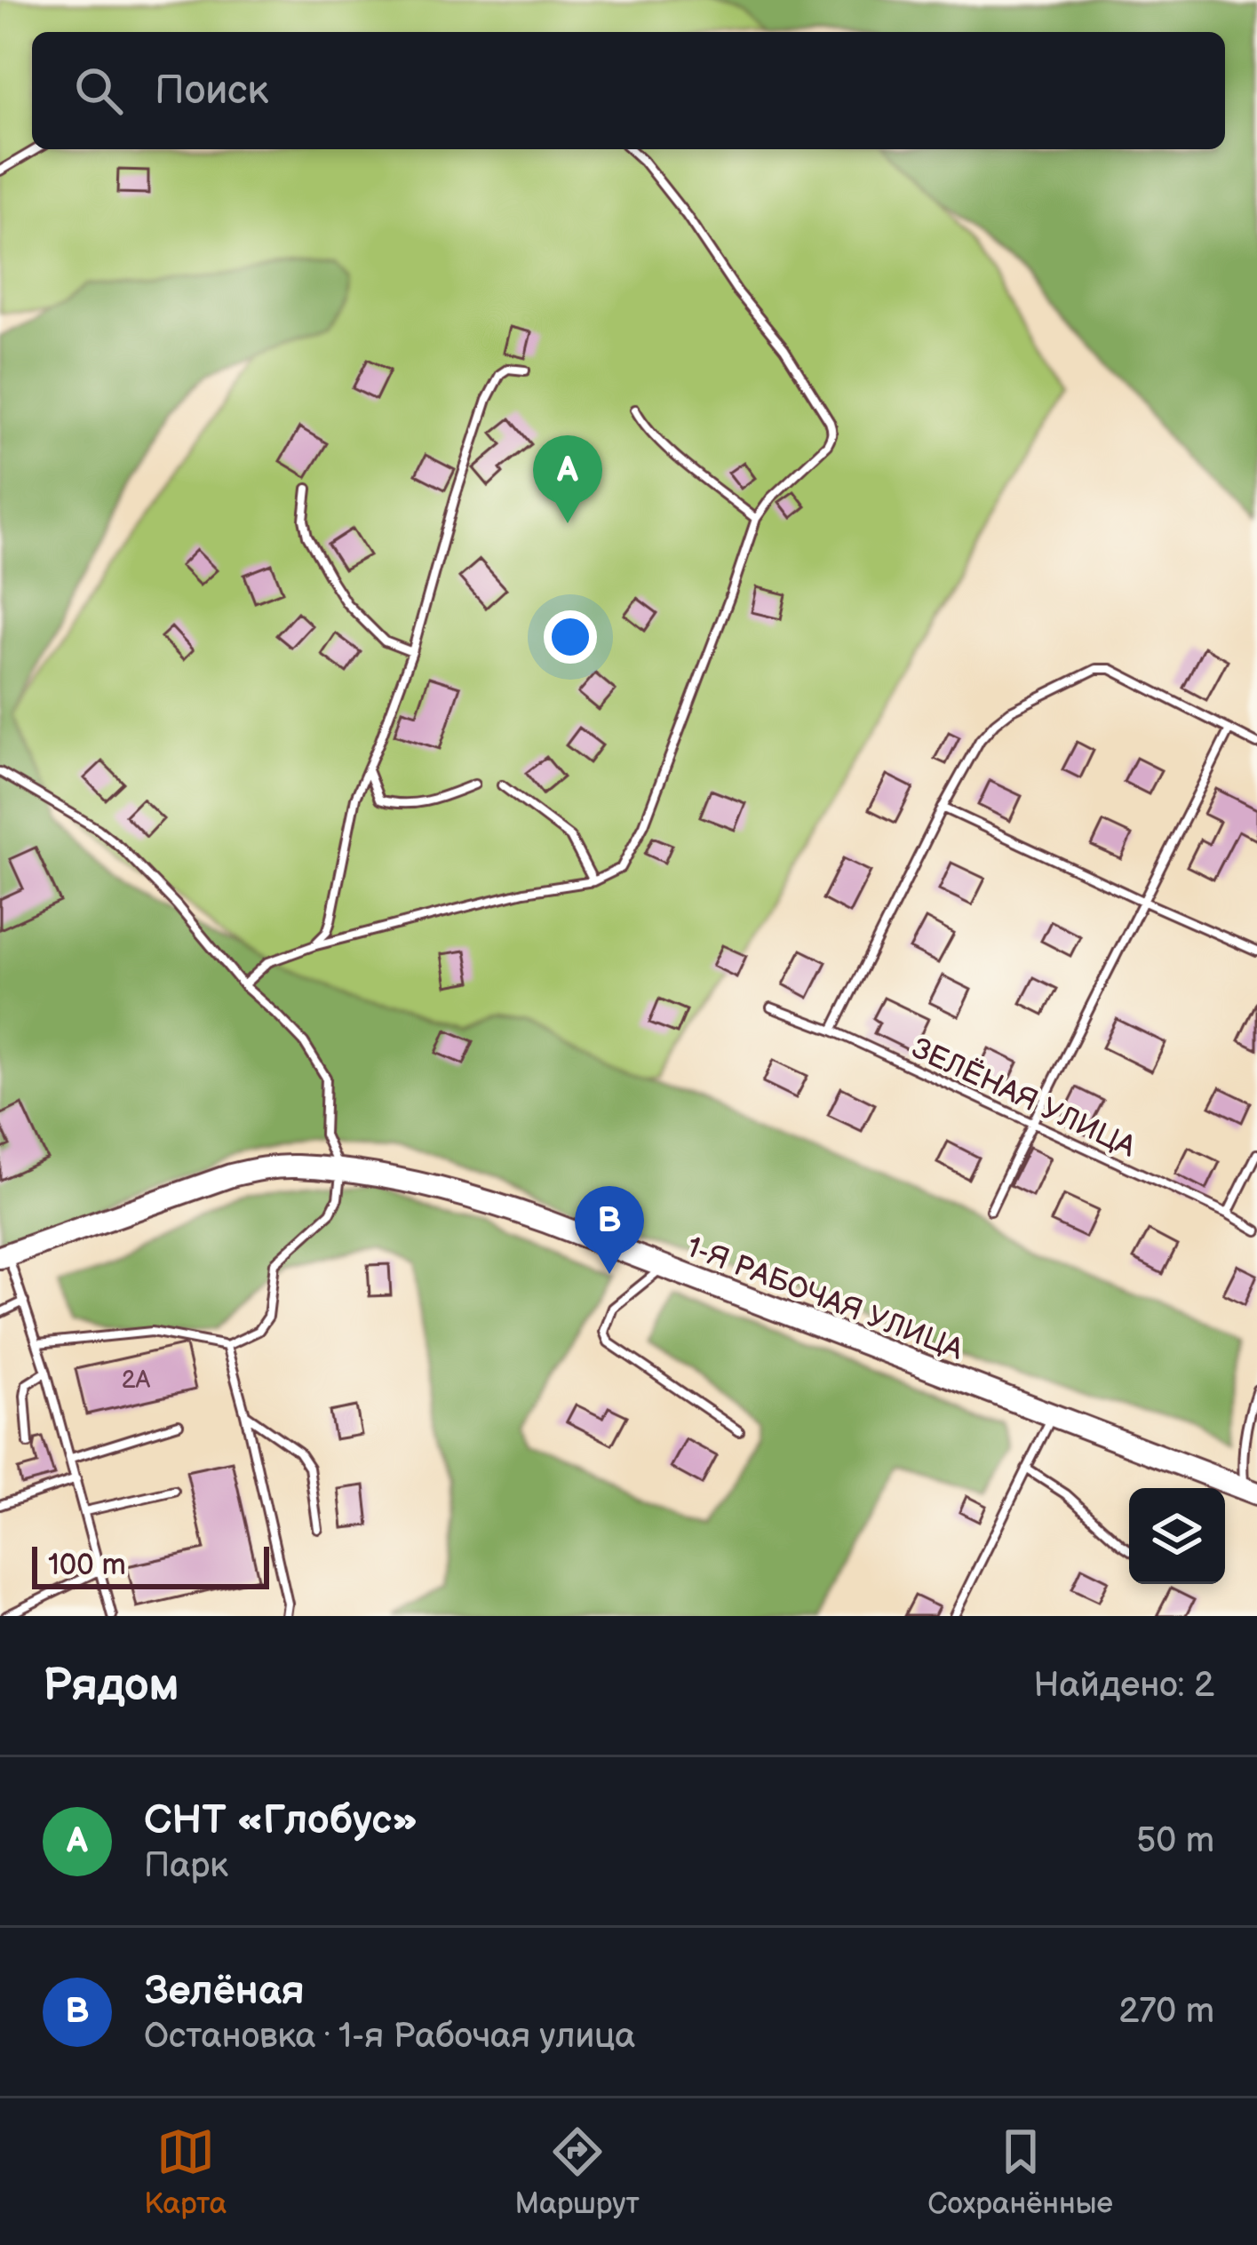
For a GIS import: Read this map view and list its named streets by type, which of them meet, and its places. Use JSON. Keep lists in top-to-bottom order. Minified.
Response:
{"streets":{"main road":["1-Я РАБОЧАЯ УЛИЦА"],"lane":["ЗЕЛЁНАЯ УЛИЦА"]},"house_numbers":["2А"],"scale_bar":"100 m","page":{"search":"Поиск","pins":["A","B"],"scale":"100 m","heading":["Рядом","Найдено: 2"],"list":[{"mark":"A","name":"СНТ «Глобус»","note":"Парк","value":"50 m"},{"mark":"B","name":"Зелёная","note":"Остановка · 1-я Рабочая улица","value":"270 m"}],"nav":["Карта","Маршрут","Сохранённые"]}}
